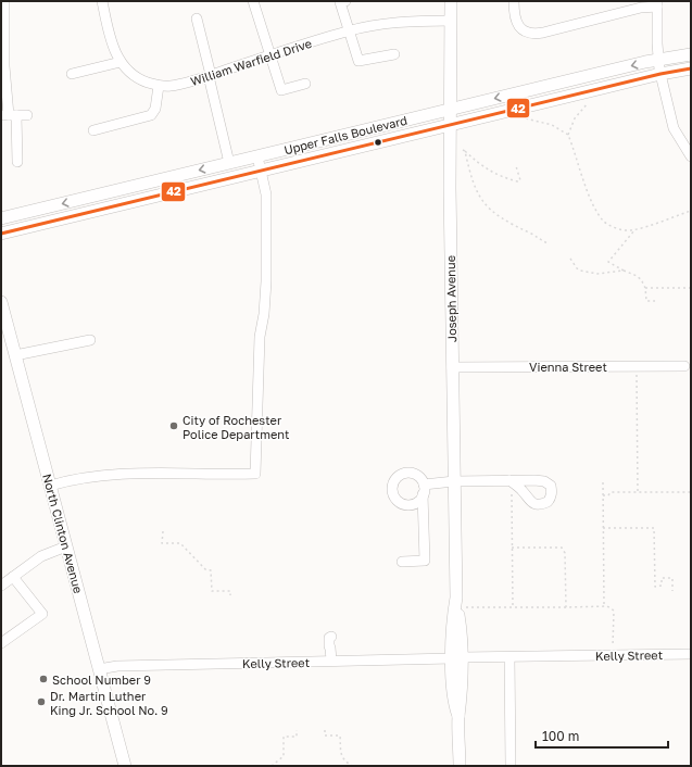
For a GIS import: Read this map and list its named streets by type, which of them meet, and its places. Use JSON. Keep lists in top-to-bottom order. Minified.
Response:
{"streets":{"main road":["Upper Falls Boulevard","Joseph Avenue","North Clinton Avenue"],"street":["William Warfield Drive","Vienna Street","Kelly Street"]},"crossings":[["William Warfield Drive","Joseph Avenue"],["Upper Falls Boulevard","Joseph Avenue"],["Joseph Avenue","Vienna Street"],["Joseph Avenue","Kelly Street"],["North Clinton Avenue","Kelly Street"]],"places":["City of Rochester Police Department","School Number 9","Dr. Martin Luther King Jr. School No. 9"],"lines":["transit line 42"],"scale_bar":"100 m"}
